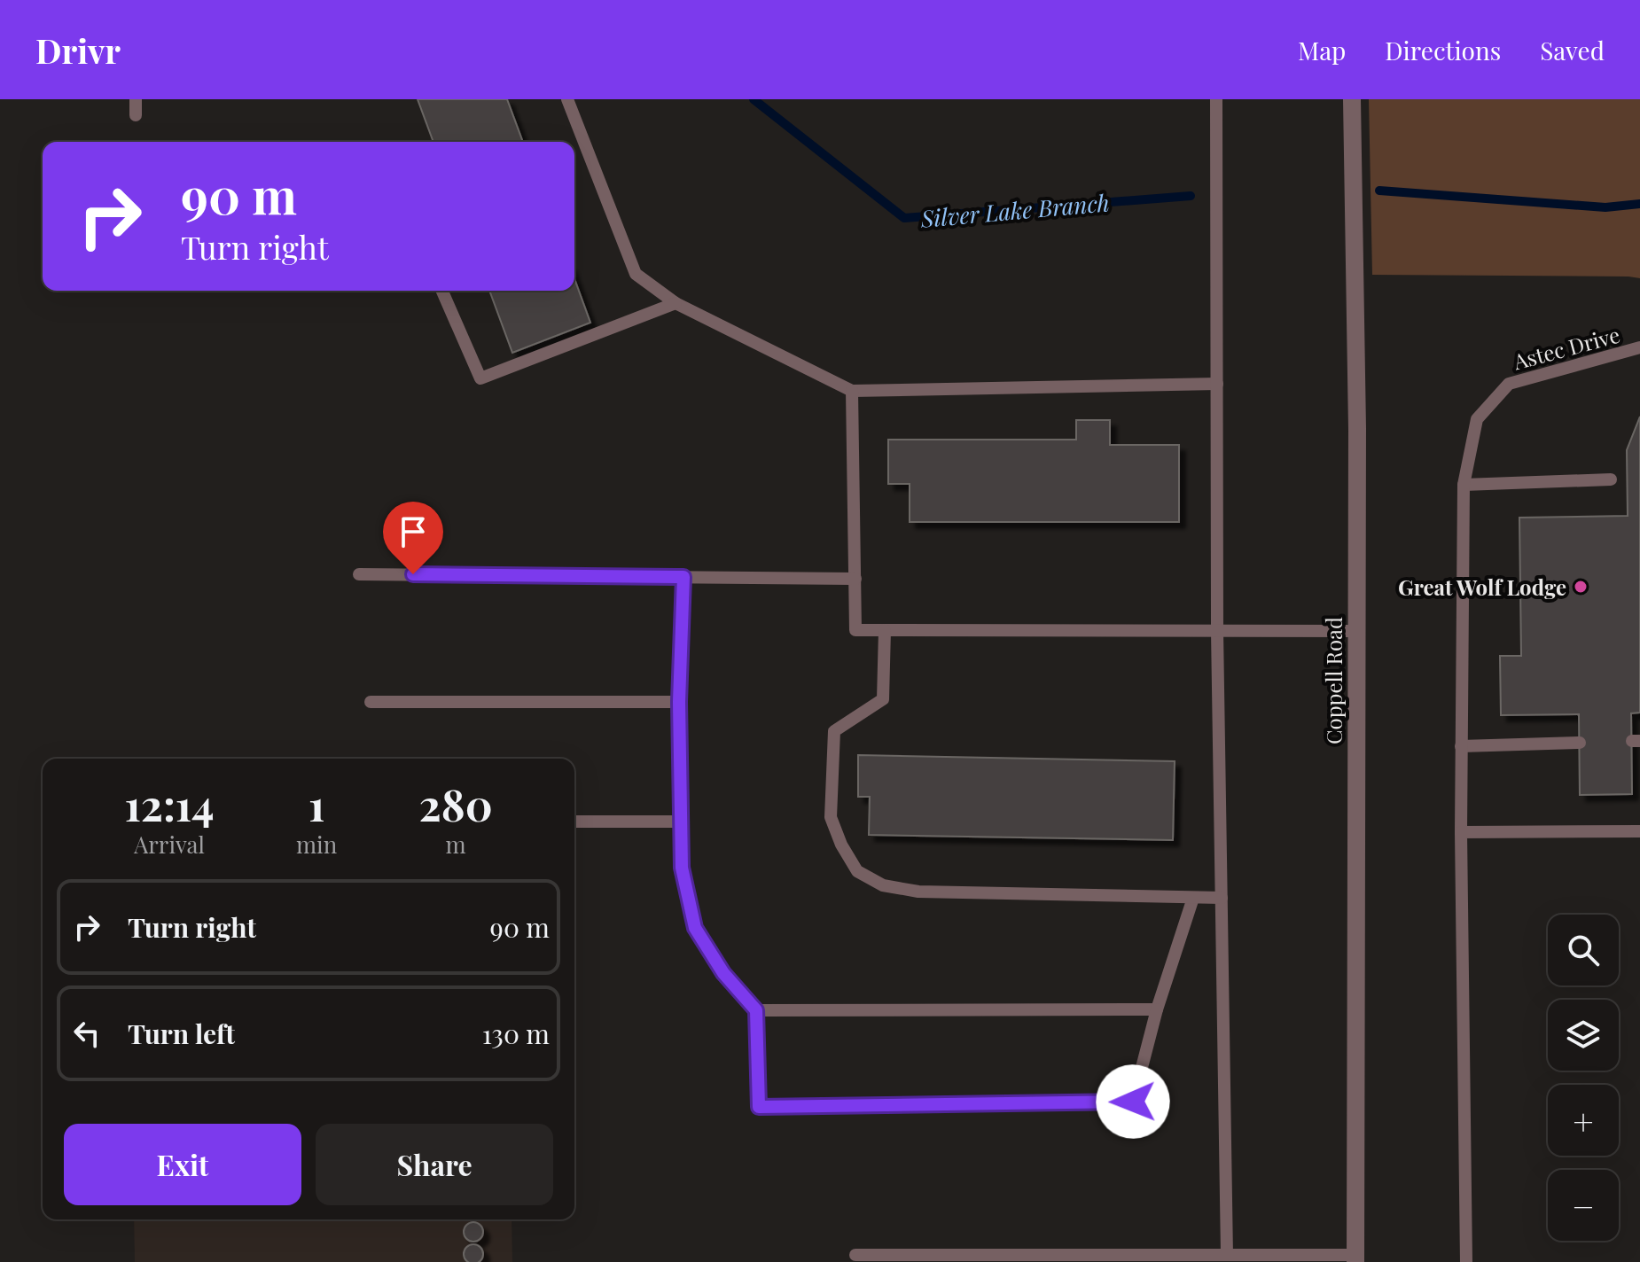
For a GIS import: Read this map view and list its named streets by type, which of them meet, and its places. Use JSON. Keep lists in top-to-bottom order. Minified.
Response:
{"streets":{"street":["Coppell Road"],"lane":["Astec Drive"]},"water":["Silver Lake Branch"],"places":["Great Wolf Lodge"],"page":{"header":"Drivr","nav":["Map","Directions","Saved"],"turn":["90 m","Turn right"],"eta":["12:14","Arrival","1","min","280","m"],"list":[{"name":"Turn right","value":"90 m"},{"name":"Turn left","value":"130 m"}],"map_buttons":["+","−"],"buttons":["Exit","Share"]}}
